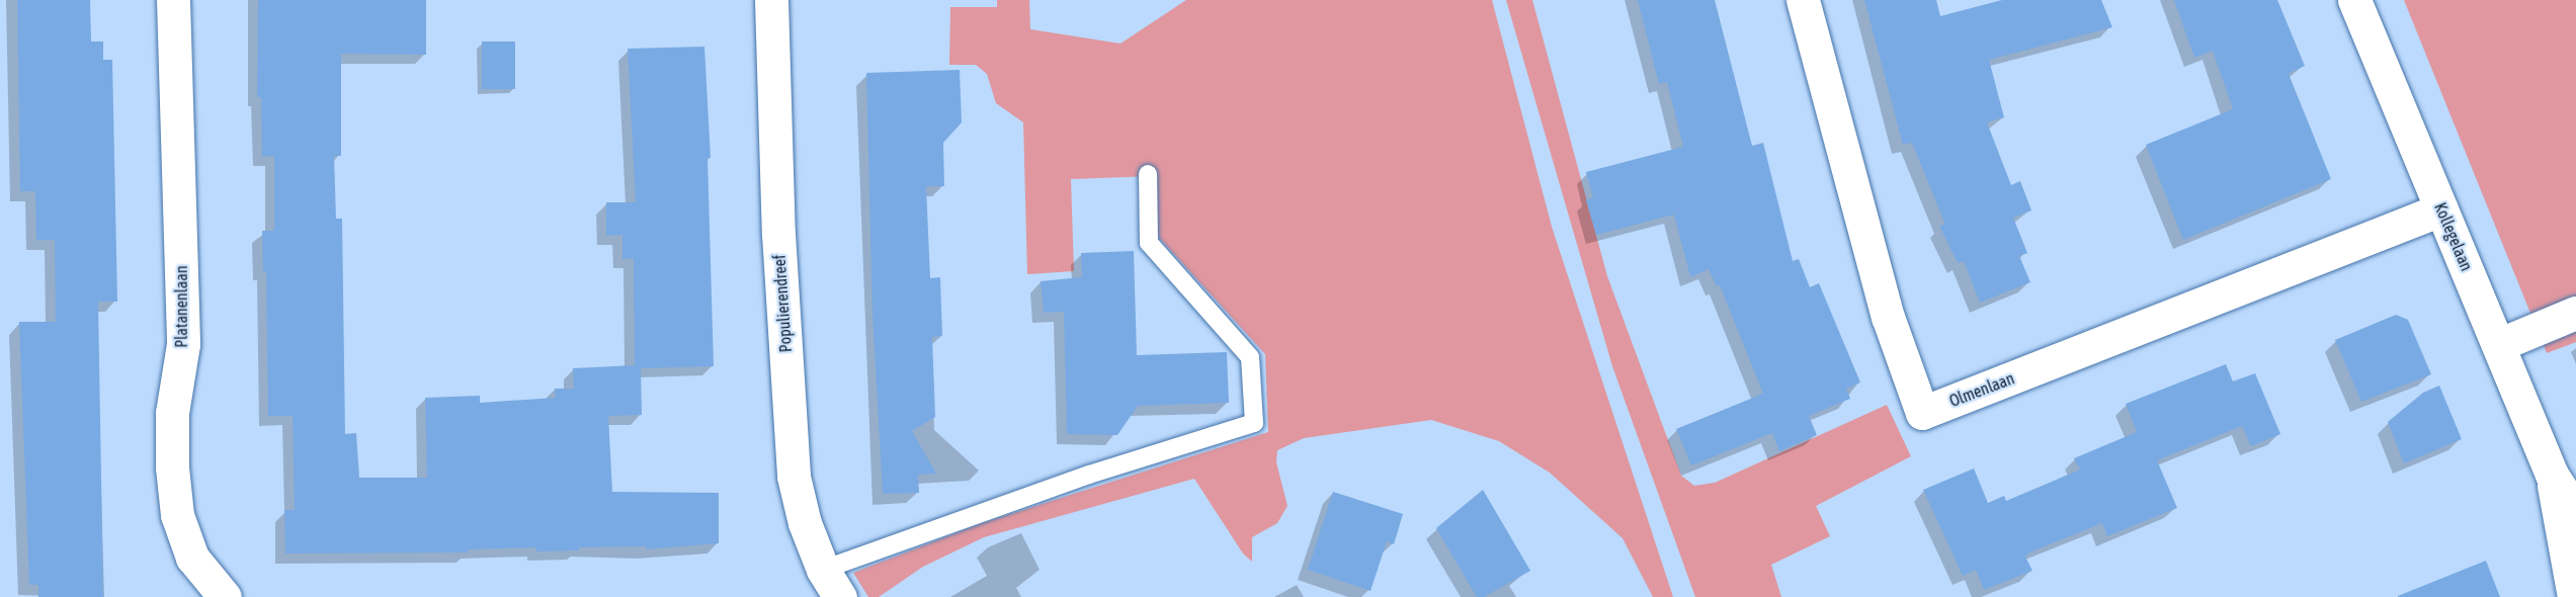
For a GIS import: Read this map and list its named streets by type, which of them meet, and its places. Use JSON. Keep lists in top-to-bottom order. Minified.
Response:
{"streets":{"street":["Kollegelaan","Populierendreef","Platanenlaan","Olmenlaan"]},"crossings":[["Kollegelaan","Olmenlaan"]]}
